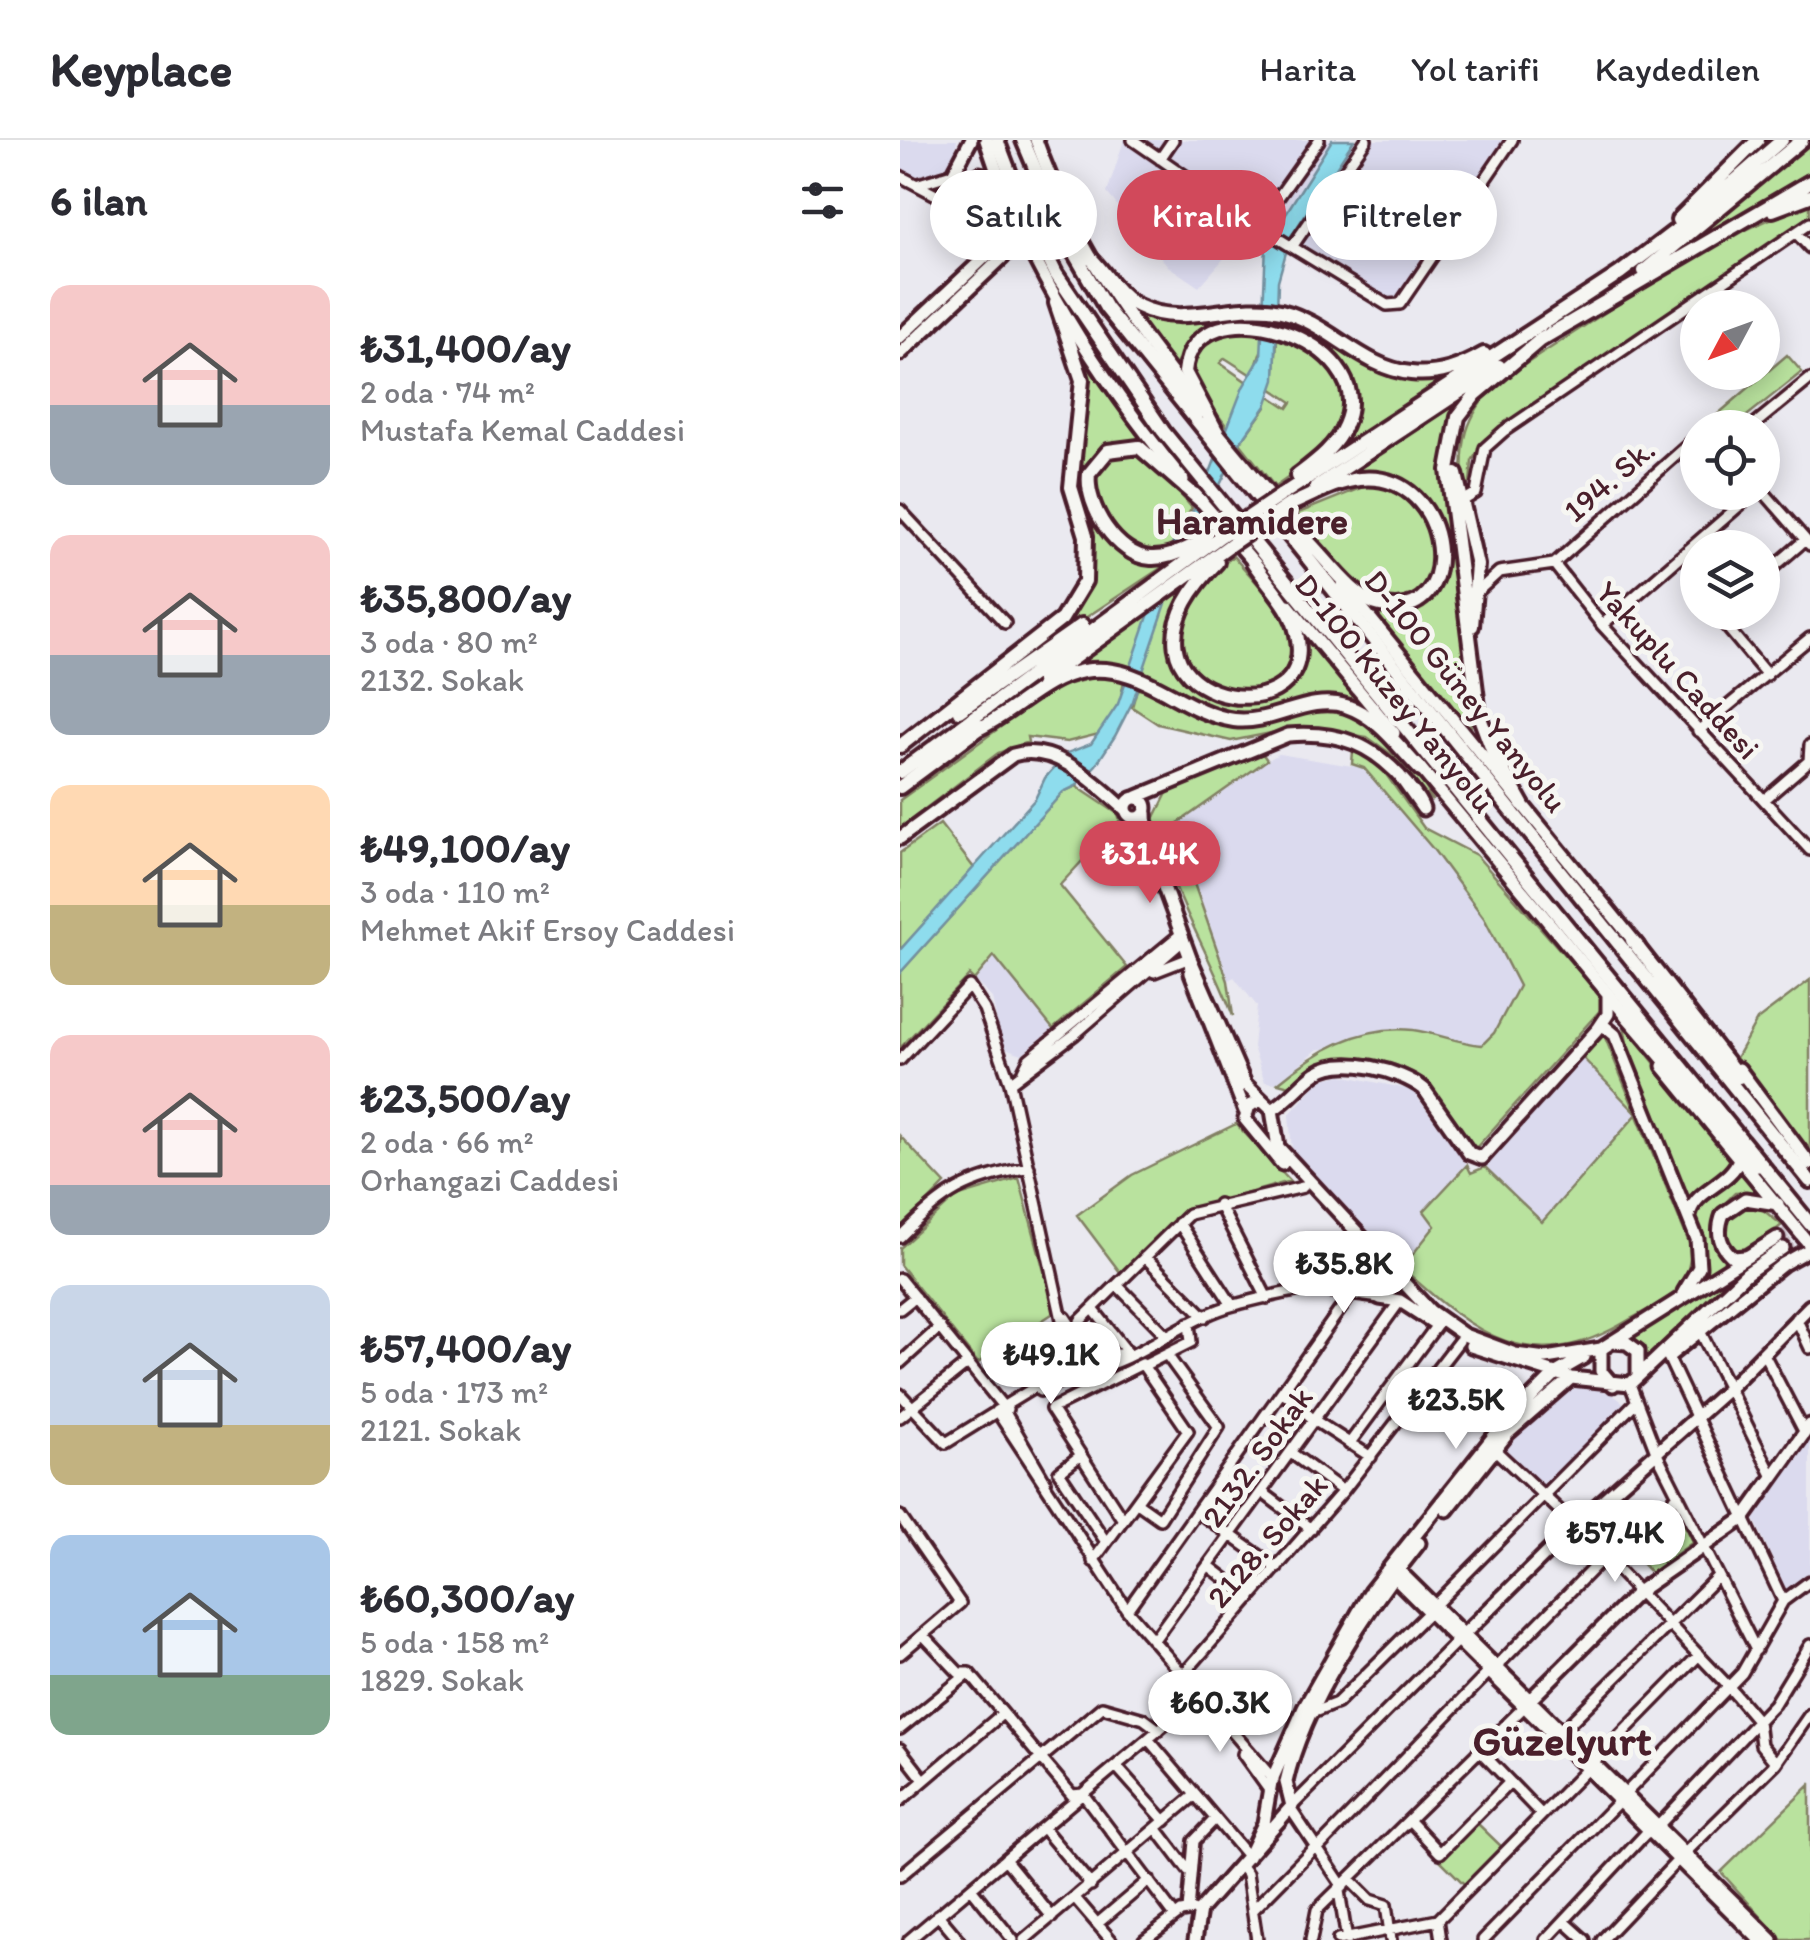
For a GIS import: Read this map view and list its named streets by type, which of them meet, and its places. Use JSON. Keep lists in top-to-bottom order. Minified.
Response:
{"streets":{"main road":["D-100 Güney Yanyolu","D-100 Kuzey Yanyolu"],"street":["194. Sk.","Yakuplu Caddesi","2132. Sokak","2128. Sokak"]},"crossings":[["194. Sk.","Yakuplu Caddesi"]],"districts":["Haramidere","Güzelyurt"],"north":"bottom left","page":{"header":"Keyplace","nav":["Harita","Yol tarifi","Kaydedilen"],"heading":"6 ilan","chip":["Satılık","Kiralık","Filtreler"],"list":[{"name":"₺31,400/ay","note":"2 oda · 74 m² · Mustafa Kemal Caddesi"},{"name":"₺35,800/ay","note":"3 oda · 80 m² · 2132. Sokak"},{"name":"₺49,100/ay","note":"3 oda · 110 m² · Mehmet Akif Ersoy Caddesi"},{"name":"₺23,500/ay","note":"2 oda · 66 m² · Orhangazi Caddesi"},{"name":"₺57,400/ay","note":"5 oda · 173 m² · 2121. Sokak"},{"name":"₺60,300/ay","note":"5 oda · 158 m² · 1829. Sokak"}],"price":["₺31.4K","₺35.8K","₺49.1K","₺23.5K","₺57.4K","₺60.3K"]}}
